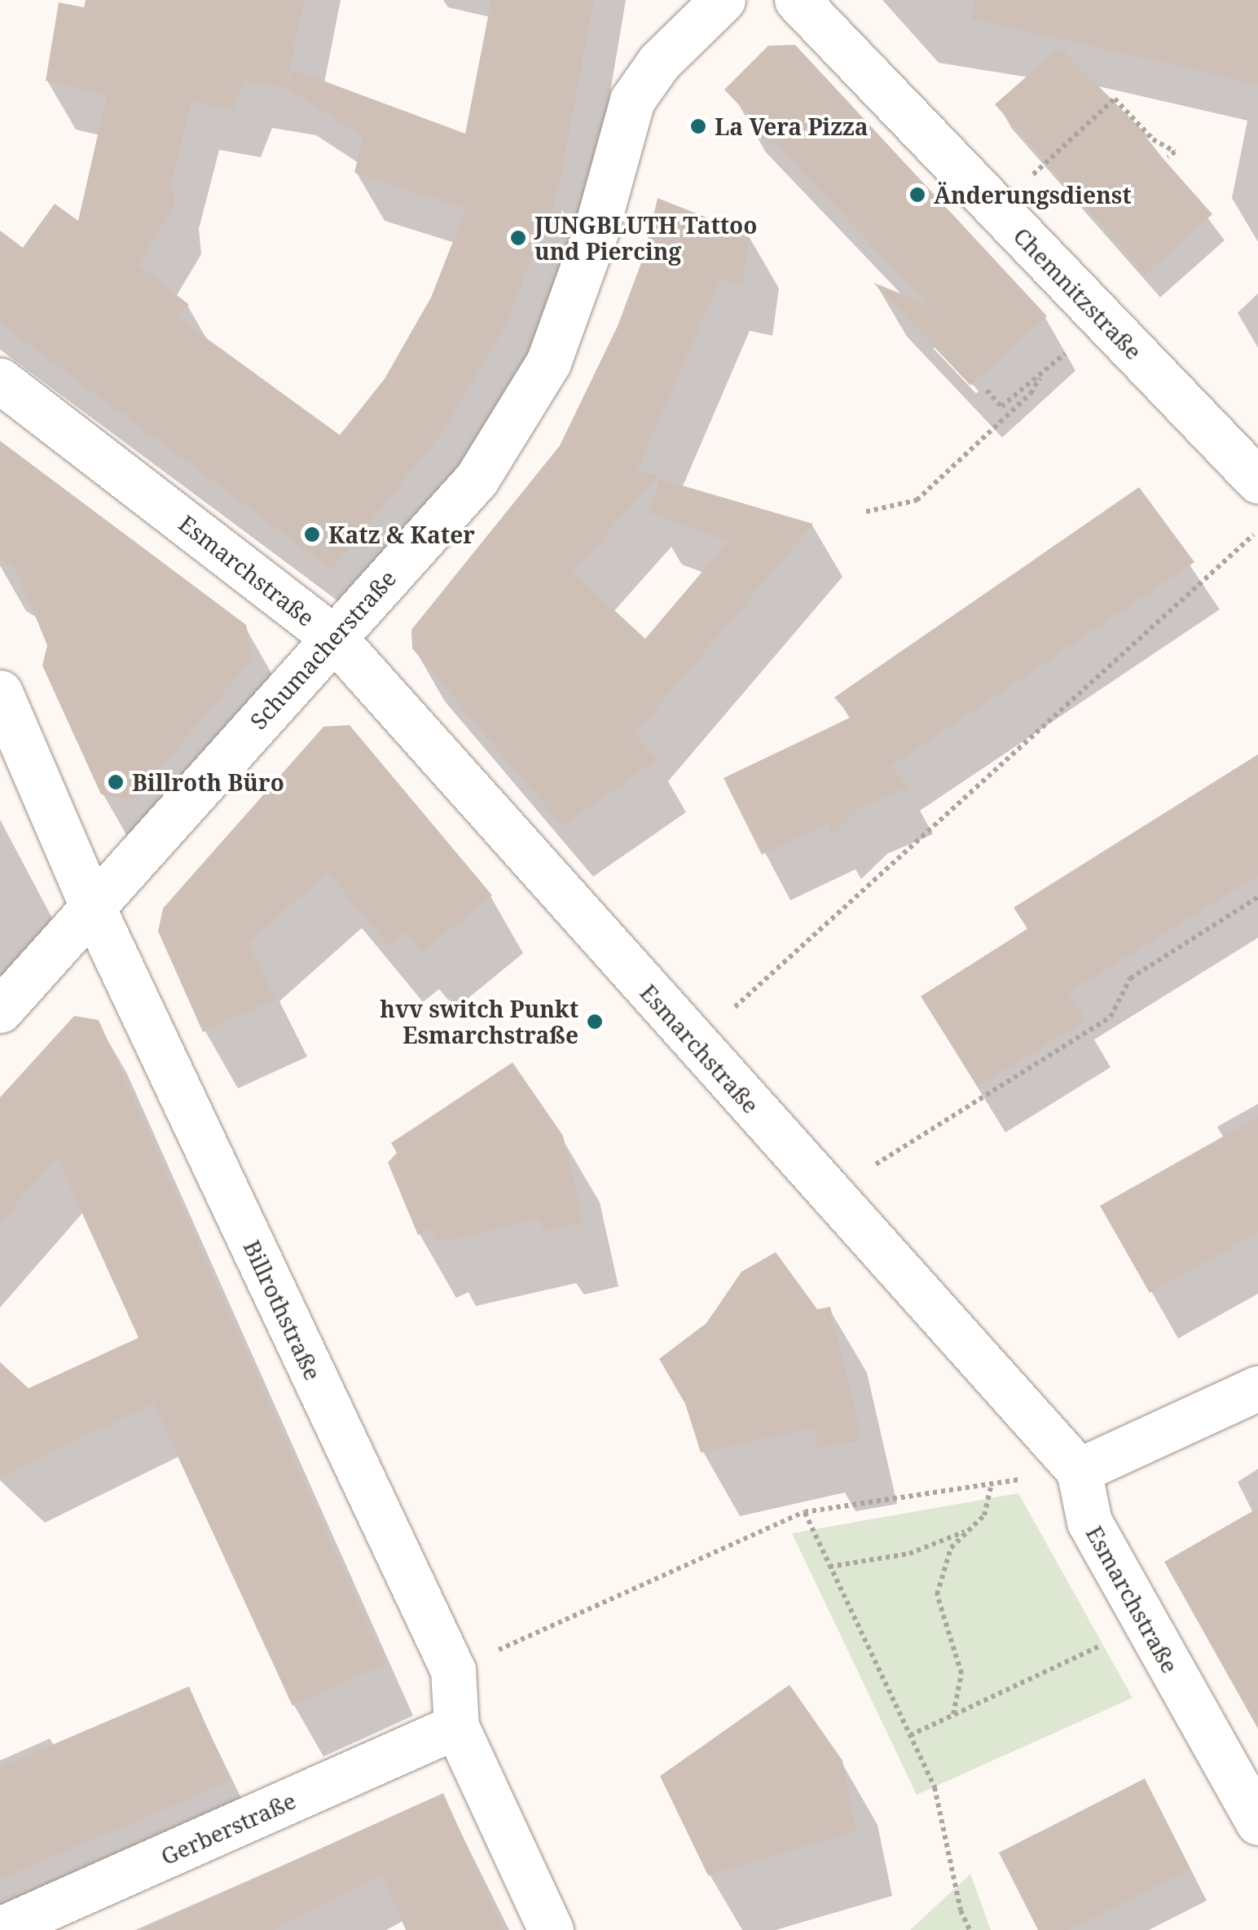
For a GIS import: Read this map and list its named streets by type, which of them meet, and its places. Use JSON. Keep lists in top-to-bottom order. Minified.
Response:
{"streets":{"street":["Chemnitzstraße","Esmarchstraße","Schumacherstraße","Billrothstraße","Gerberstraße"]},"crossings":[["Esmarchstraße","Schumacherstraße"],["Schumacherstraße","Billrothstraße"],["Billrothstraße","Gerberstraße"]],"places":["La Vera Pizza","Änderungsdienst","JUNGBLUTH Tattoo und Piercing","Katz & Kater","Billroth Büro","hvv switch Punkt Esmarchstraße"]}
